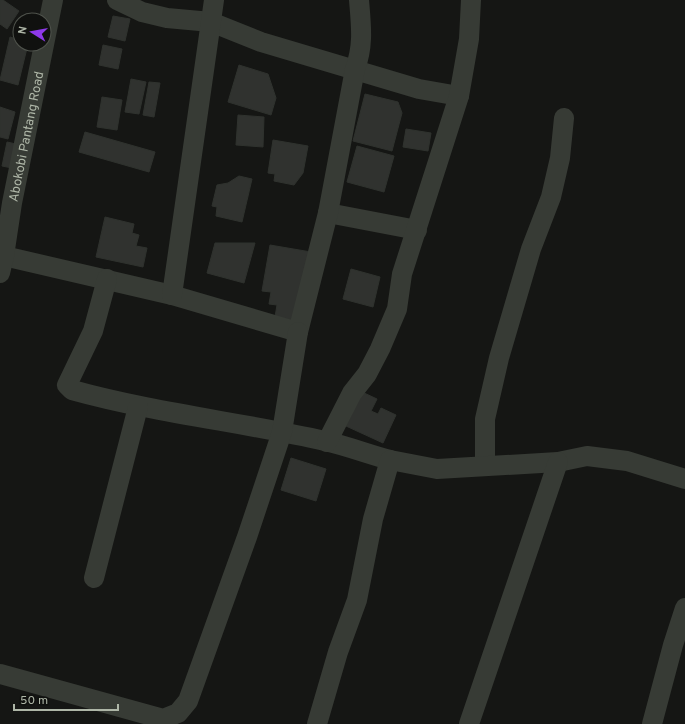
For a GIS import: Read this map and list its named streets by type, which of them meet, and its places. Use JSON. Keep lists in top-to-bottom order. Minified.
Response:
{"streets":{"street":["Abokobi Pantang Road"]},"scale_bar":"50 m","north":"left"}
